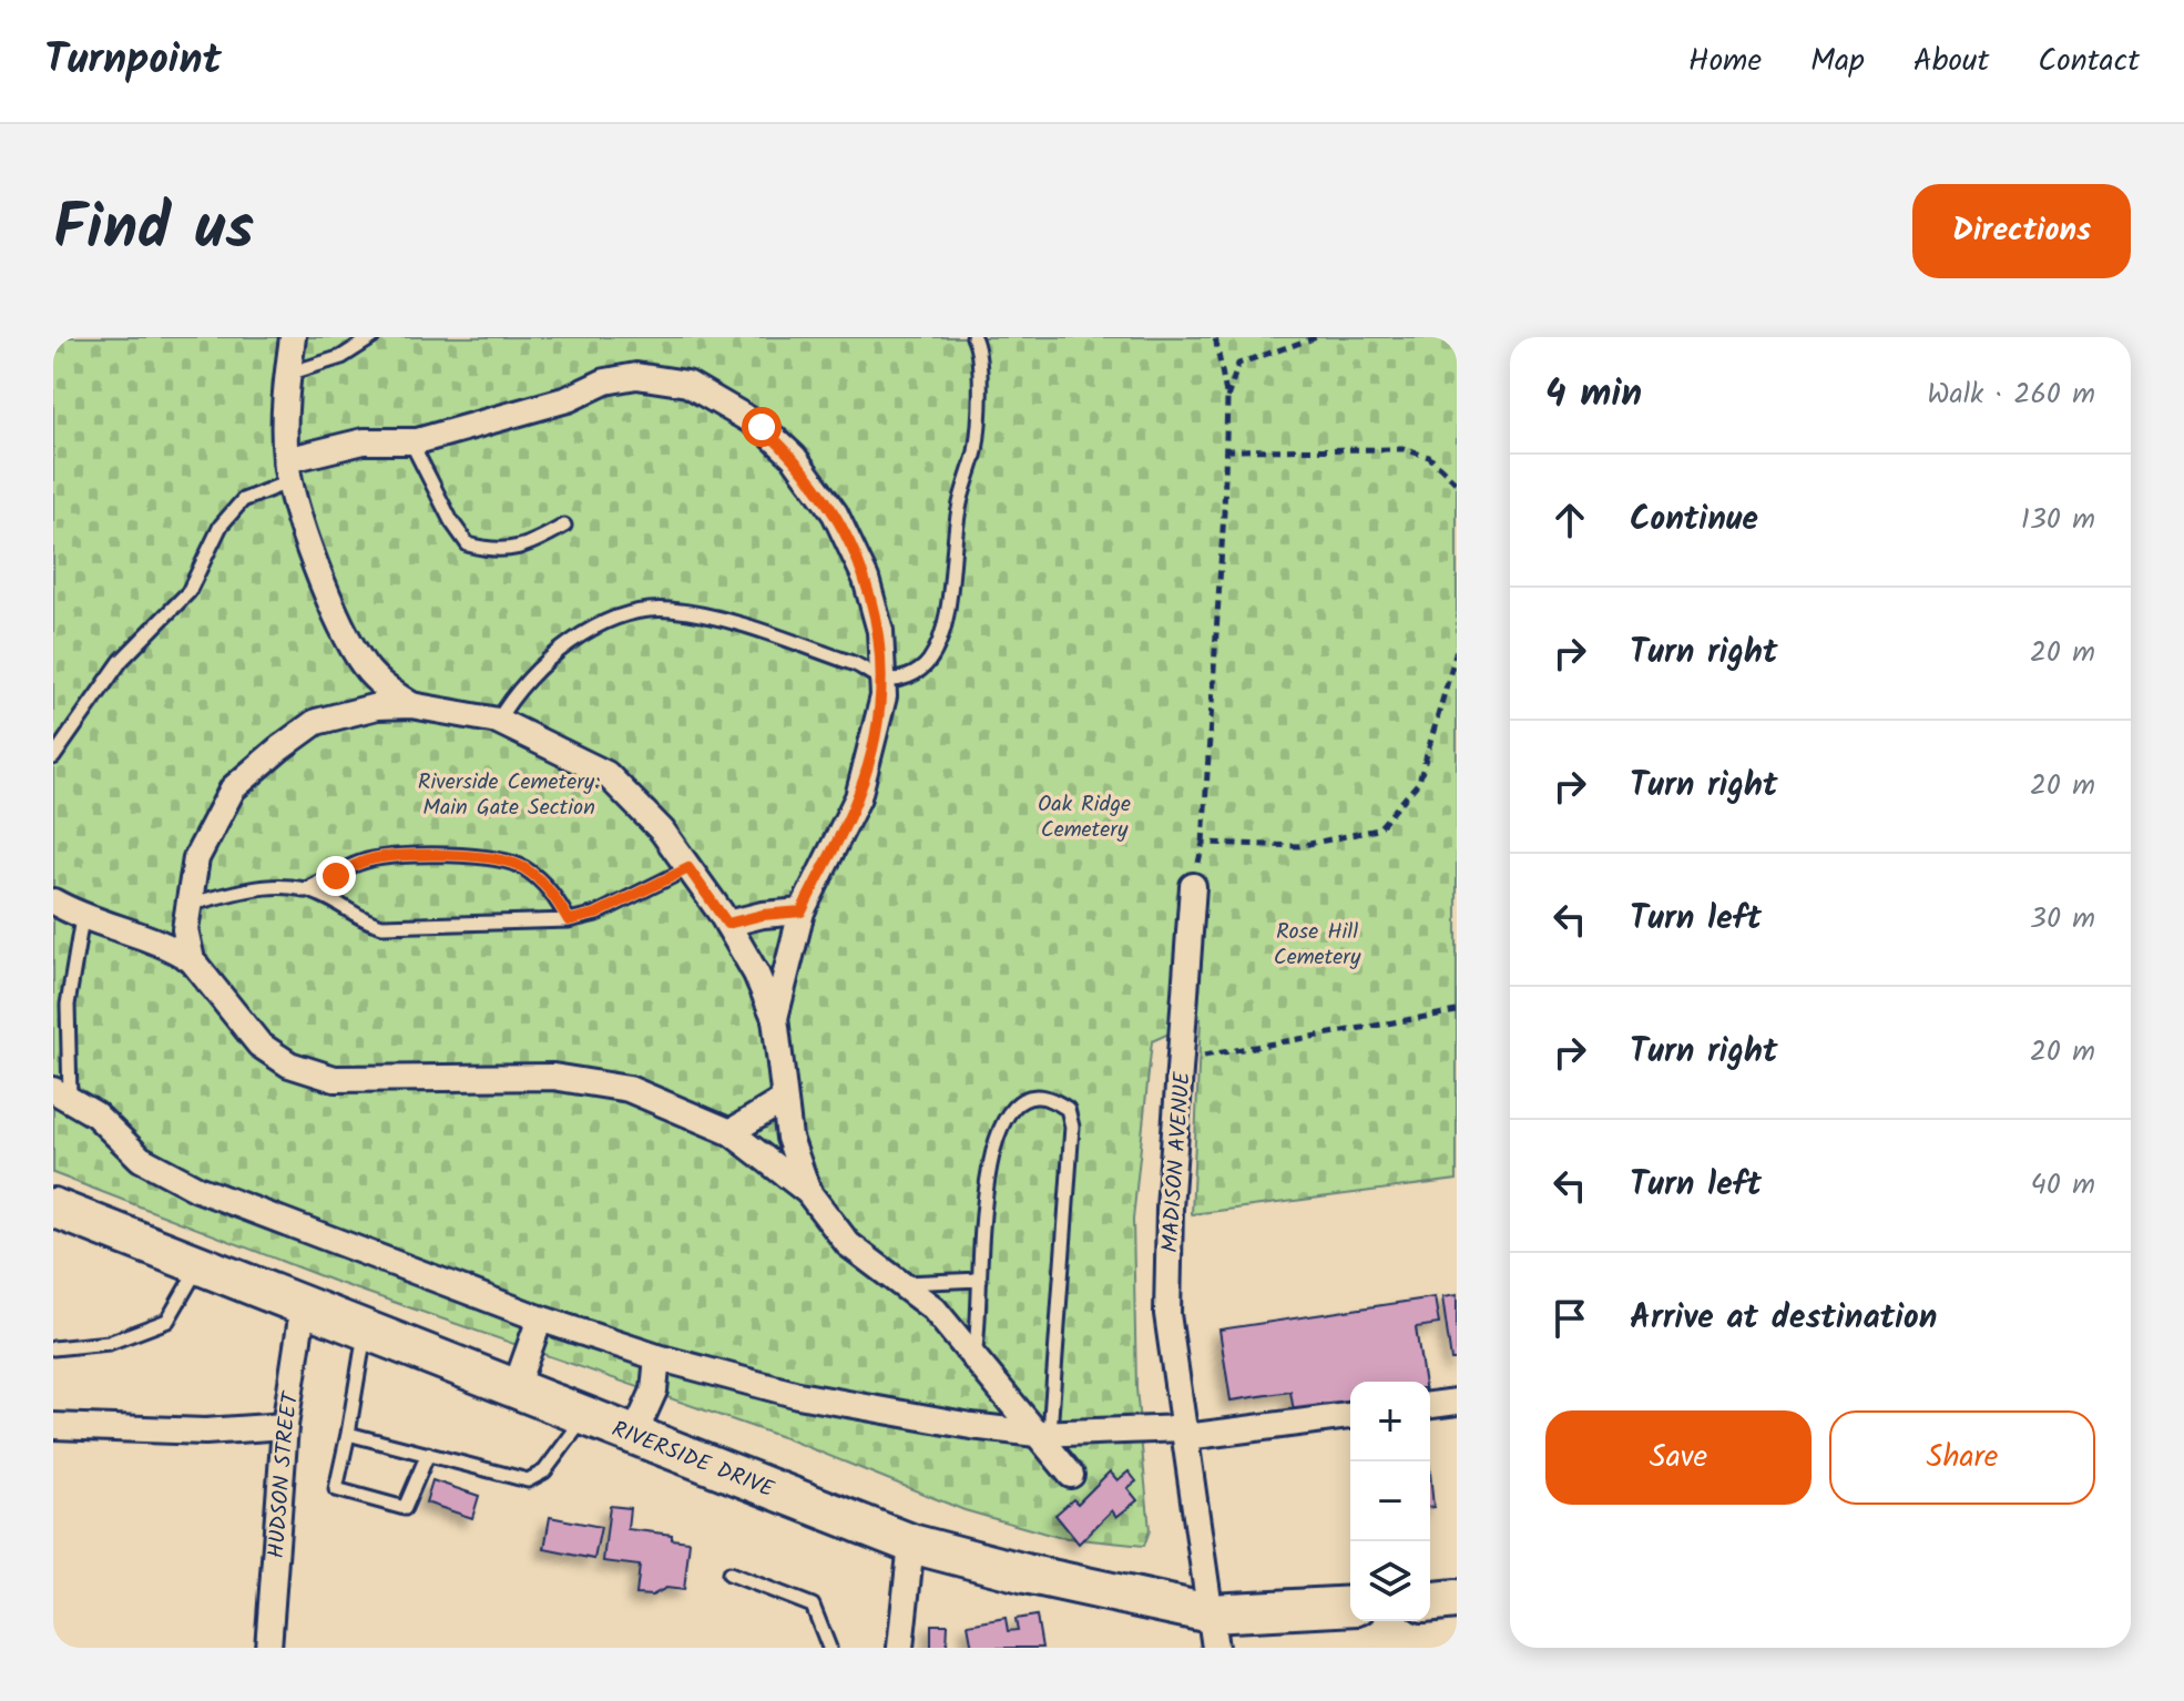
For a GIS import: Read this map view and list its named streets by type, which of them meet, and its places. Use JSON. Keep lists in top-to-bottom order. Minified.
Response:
{"streets":{"main road":["RIVERSIDE DRIVE"],"street":["MADISON AVENUE","HUDSON STREET"]},"crossings":[["MADISON AVENUE","RIVERSIDE DRIVE"],["RIVERSIDE DRIVE","HUDSON STREET"]],"parks":["Riverside Cemetery: Main Gate Section","Oak Ridge Cemetery","Rose Hill Cemetery"],"page":{"header":"Turnpoint","nav":["Home","Map","About","Contact"],"title":"Find us","buttons":["Directions",["Save","Share"]],"heading":["4 min","Walk · 260 m"],"list":[["Continue","130 m"],["Turn right","20 m"],["Turn right","20 m"],["Turn left","30 m"],["Turn right","20 m"],["Turn left","40 m"],"Arrive at destination"],"map_buttons":["+","−"]}}
